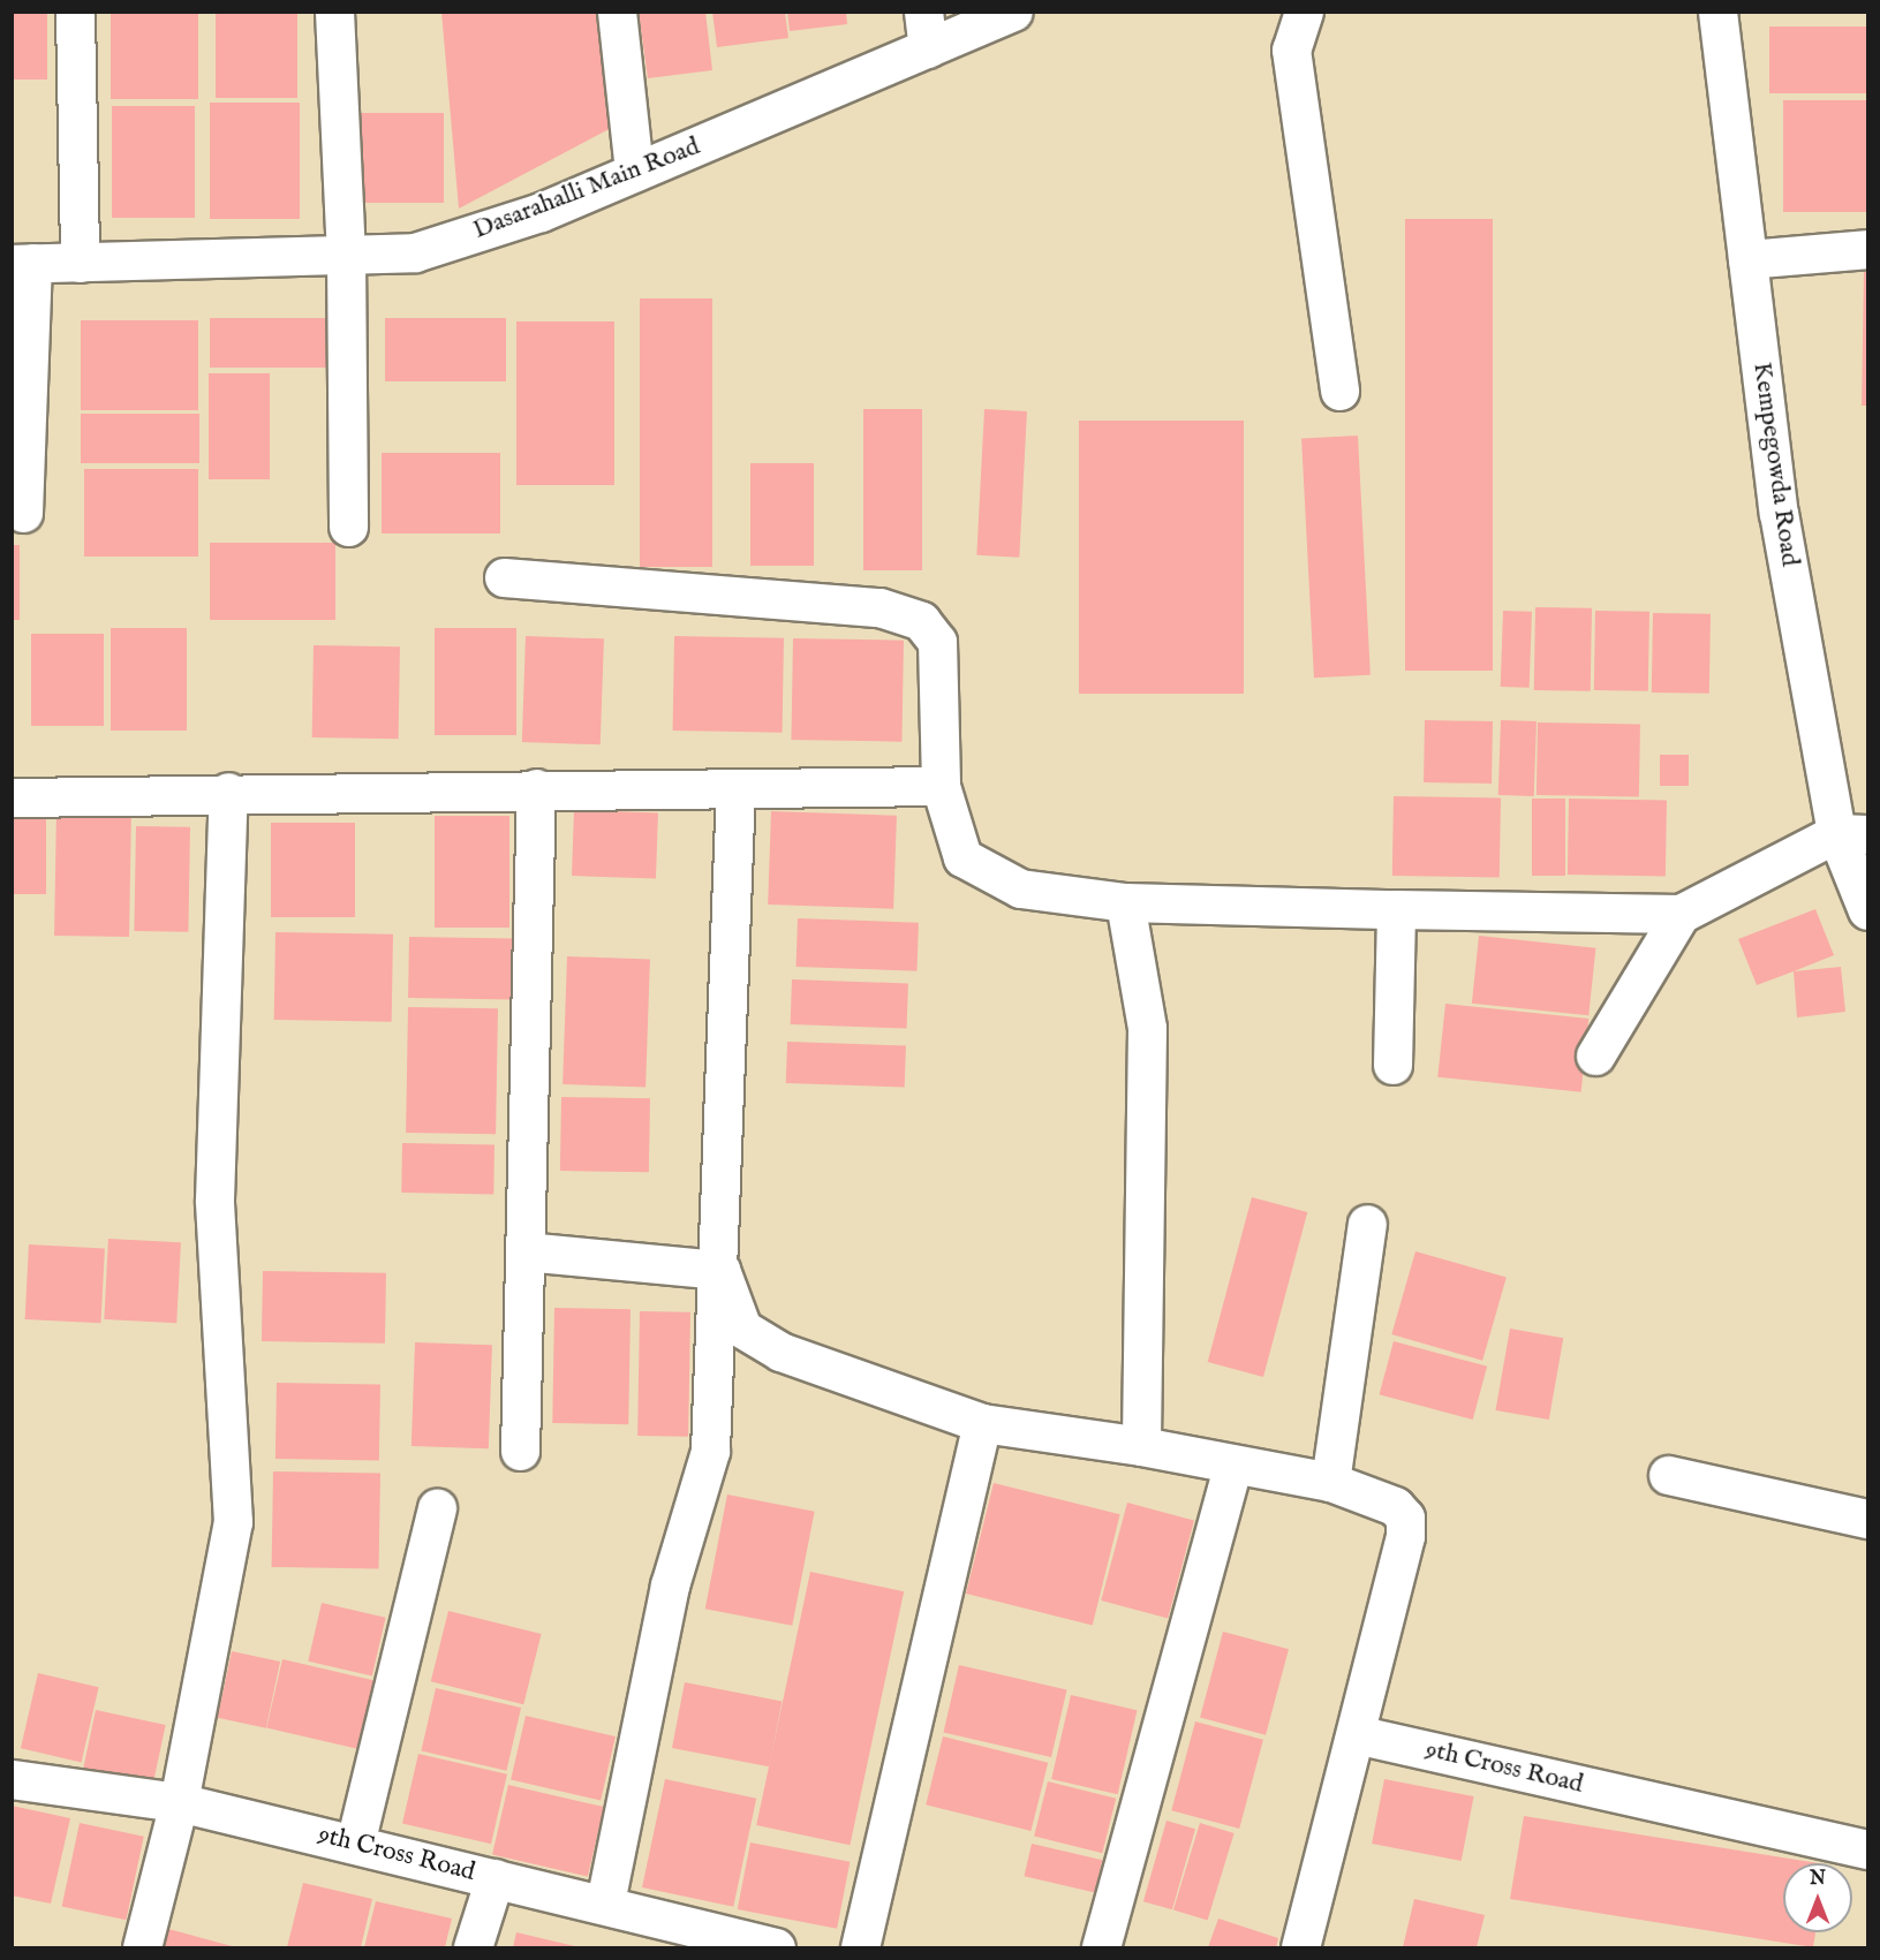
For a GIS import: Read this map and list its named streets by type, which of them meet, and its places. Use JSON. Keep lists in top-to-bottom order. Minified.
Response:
{"streets":{"street":["Dasarahalli Main Road","Kempegowda Road","9th Cross Road"]},"north":"top"}
